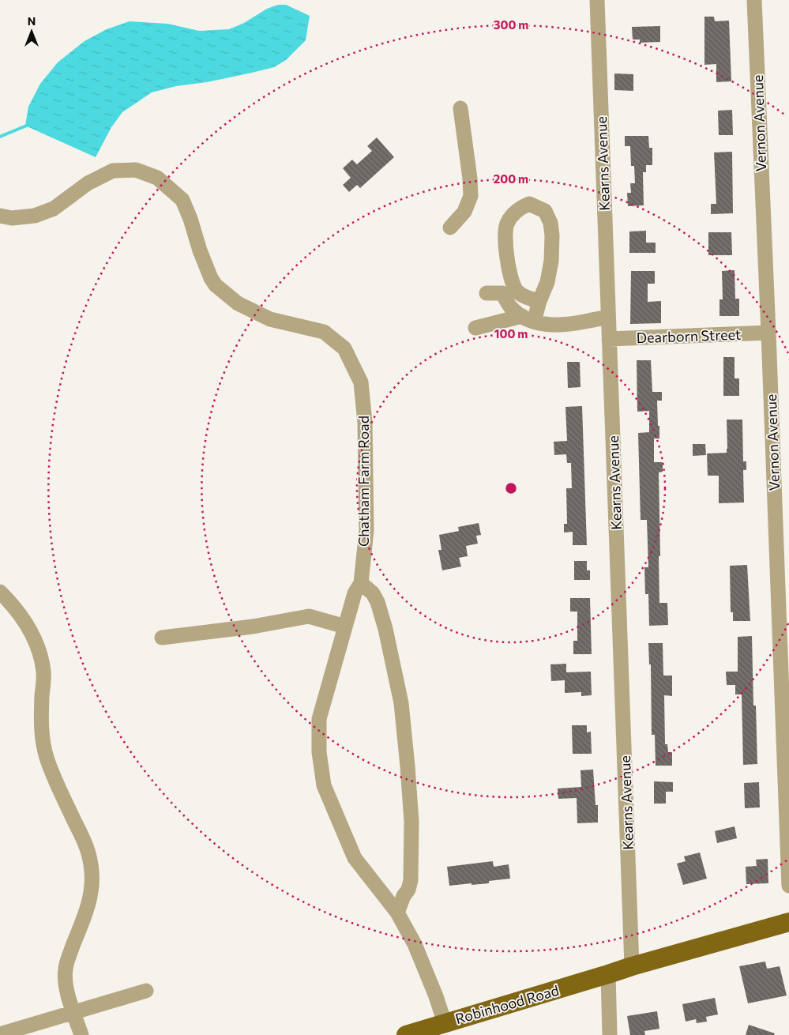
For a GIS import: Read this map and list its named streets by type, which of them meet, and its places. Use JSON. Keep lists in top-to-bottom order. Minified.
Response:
{"streets":{"main road":["Robinhood Road"],"street":["Vernon Avenue","Kearns Avenue","Dearborn Street","Chatham Farm Road"]},"crossings":[["Vernon Avenue","Dearborn Street"],["Kearns Avenue","Dearborn Street"],["Kearns Avenue","Robinhood Road"],["Chatham Farm Road","Robinhood Road"]],"north":"top","rings":["300 m","200 m","100 m"]}
